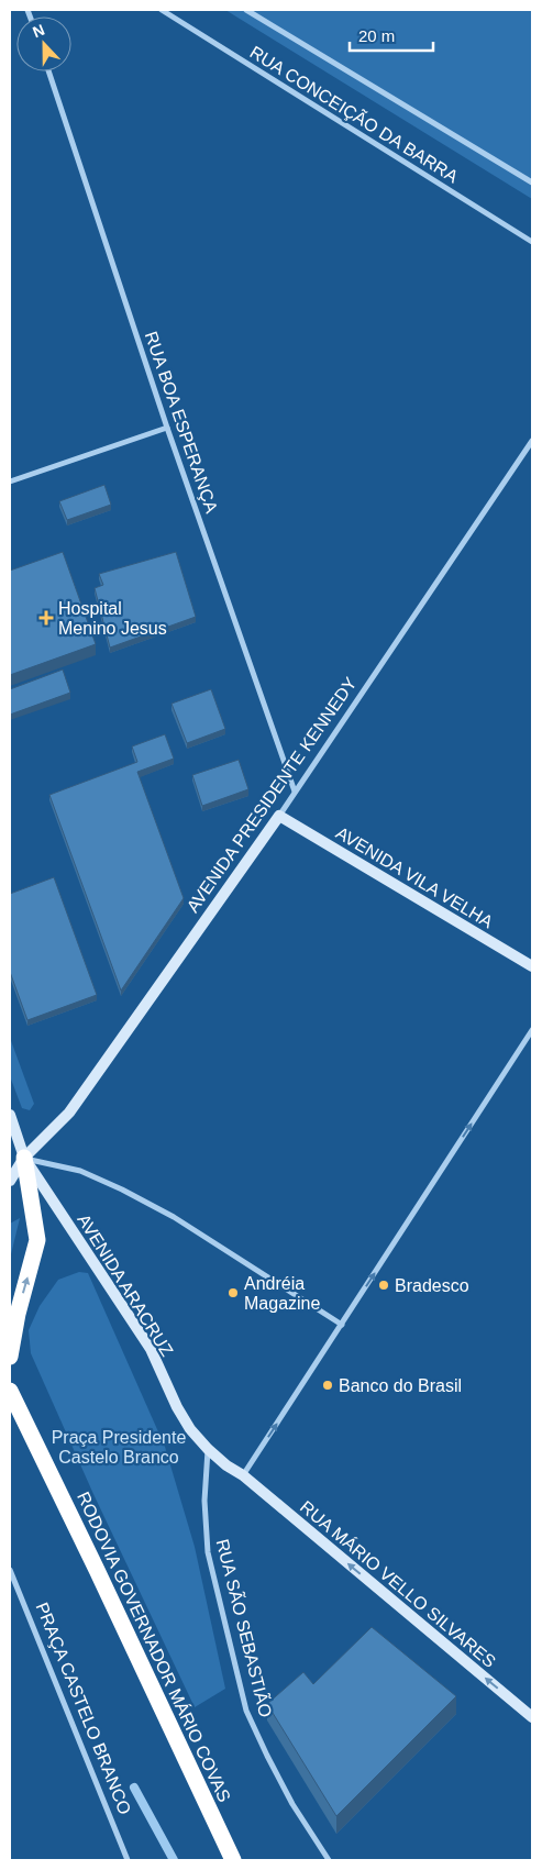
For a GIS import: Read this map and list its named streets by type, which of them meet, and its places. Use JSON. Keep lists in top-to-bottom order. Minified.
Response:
{"streets":{"highway":["RODOVIA GOVERNADOR MÁRIO COVAS"],"main road":["AVENIDA PRESIDENTE KENNEDY","AVENIDA VILA VELHA","AVENIDA ARACRUZ","RUA MÁRIO VELLO SILVARES"],"street":["RUA CONCEIÇÃO DA BARRA","RUA BOA ESPERANÇA","RUA SÃO SEBASTIÃO","PRAÇA CASTELO BRANCO"]},"crossings":[["RUA BOA ESPERANÇA","AVENIDA PRESIDENTE KENNEDY"],["AVENIDA PRESIDENTE KENNEDY","AVENIDA VILA VELHA"],["AVENIDA PRESIDENTE KENNEDY","AVENIDA ARACRUZ"],["AVENIDA ARACRUZ","RUA MÁRIO VELLO SILVARES"],["AVENIDA ARACRUZ","RUA SÃO SEBASTIÃO"]],"one_way":["RUA MÁRIO VELLO SILVARES"],"parks":["Praça Presidente Castelo Branco"],"places":{"health":["Hospital Menino Jesus"],"other":["Bradesco","Andréia Magazine","Banco do Brasil"]},"scale_bar":"20 m","north":"top"}
